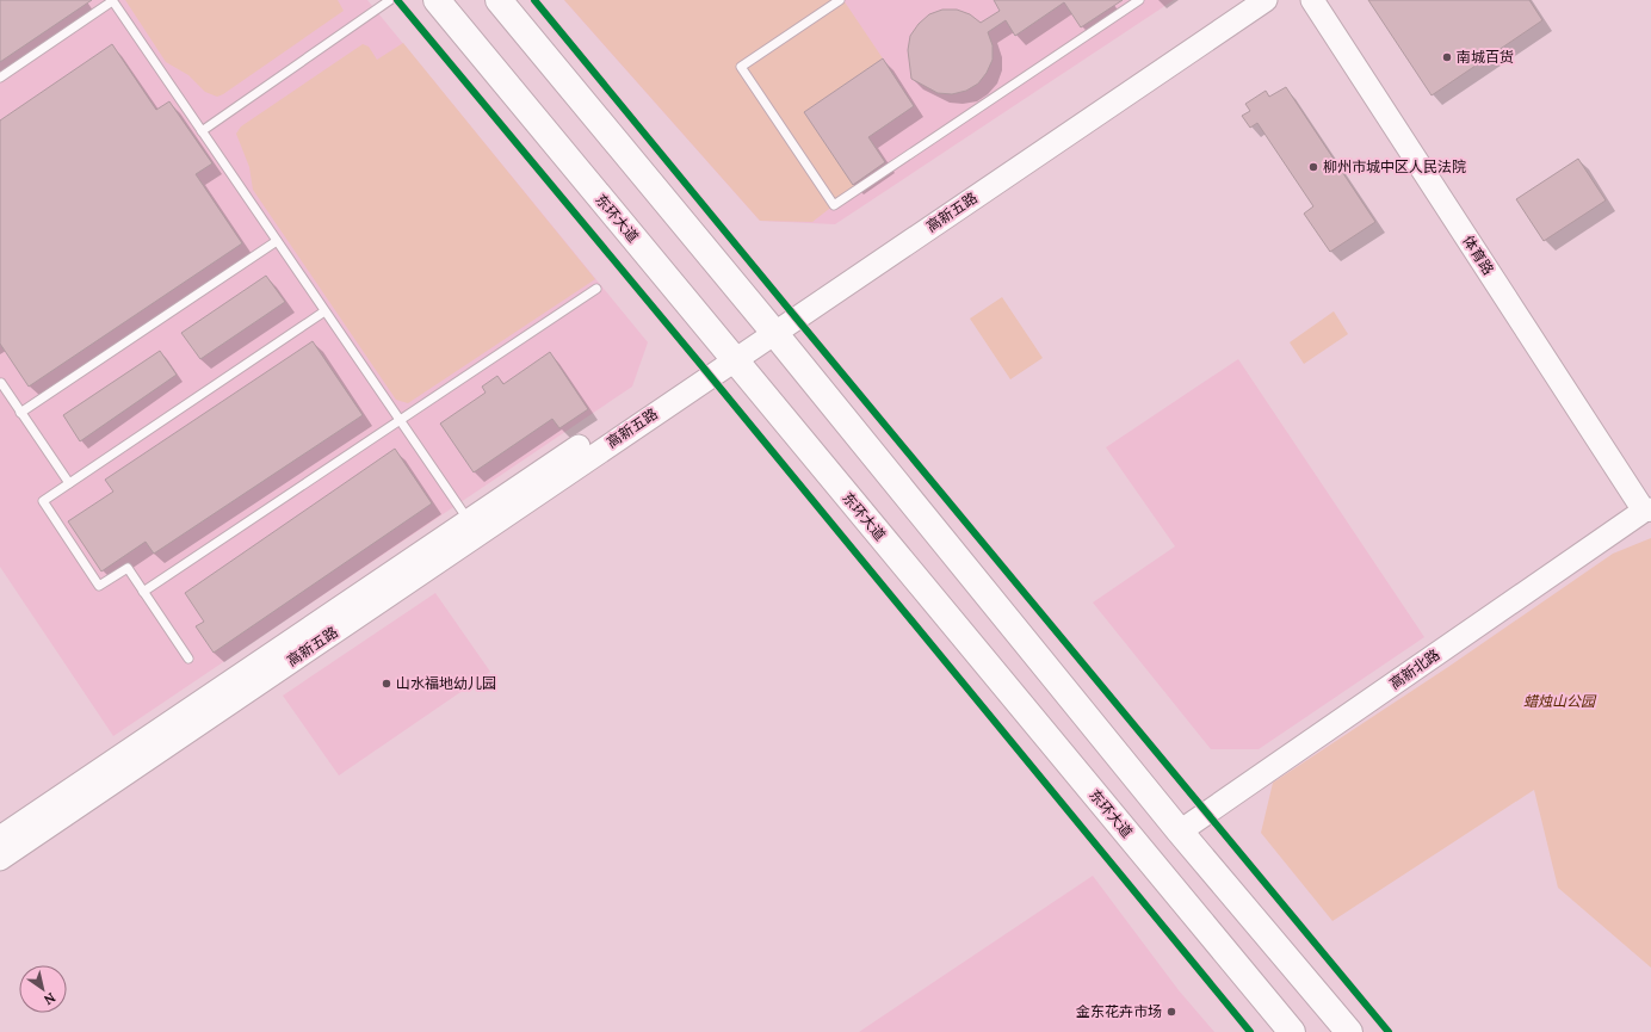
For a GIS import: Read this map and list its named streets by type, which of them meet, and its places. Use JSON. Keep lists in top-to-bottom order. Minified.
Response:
{"streets":{"highway":["东环大道"],"main road":["高新五路","体育路","高新北路"]},"crossings":[["高新五路","东环大道"],["体育路","高新北路"]],"parks":["蜡烛山公园"],"places":["南城百货","柳州市城中区人民法院","山水福地幼儿园","金东花卉市场"],"north":"bottom right"}
